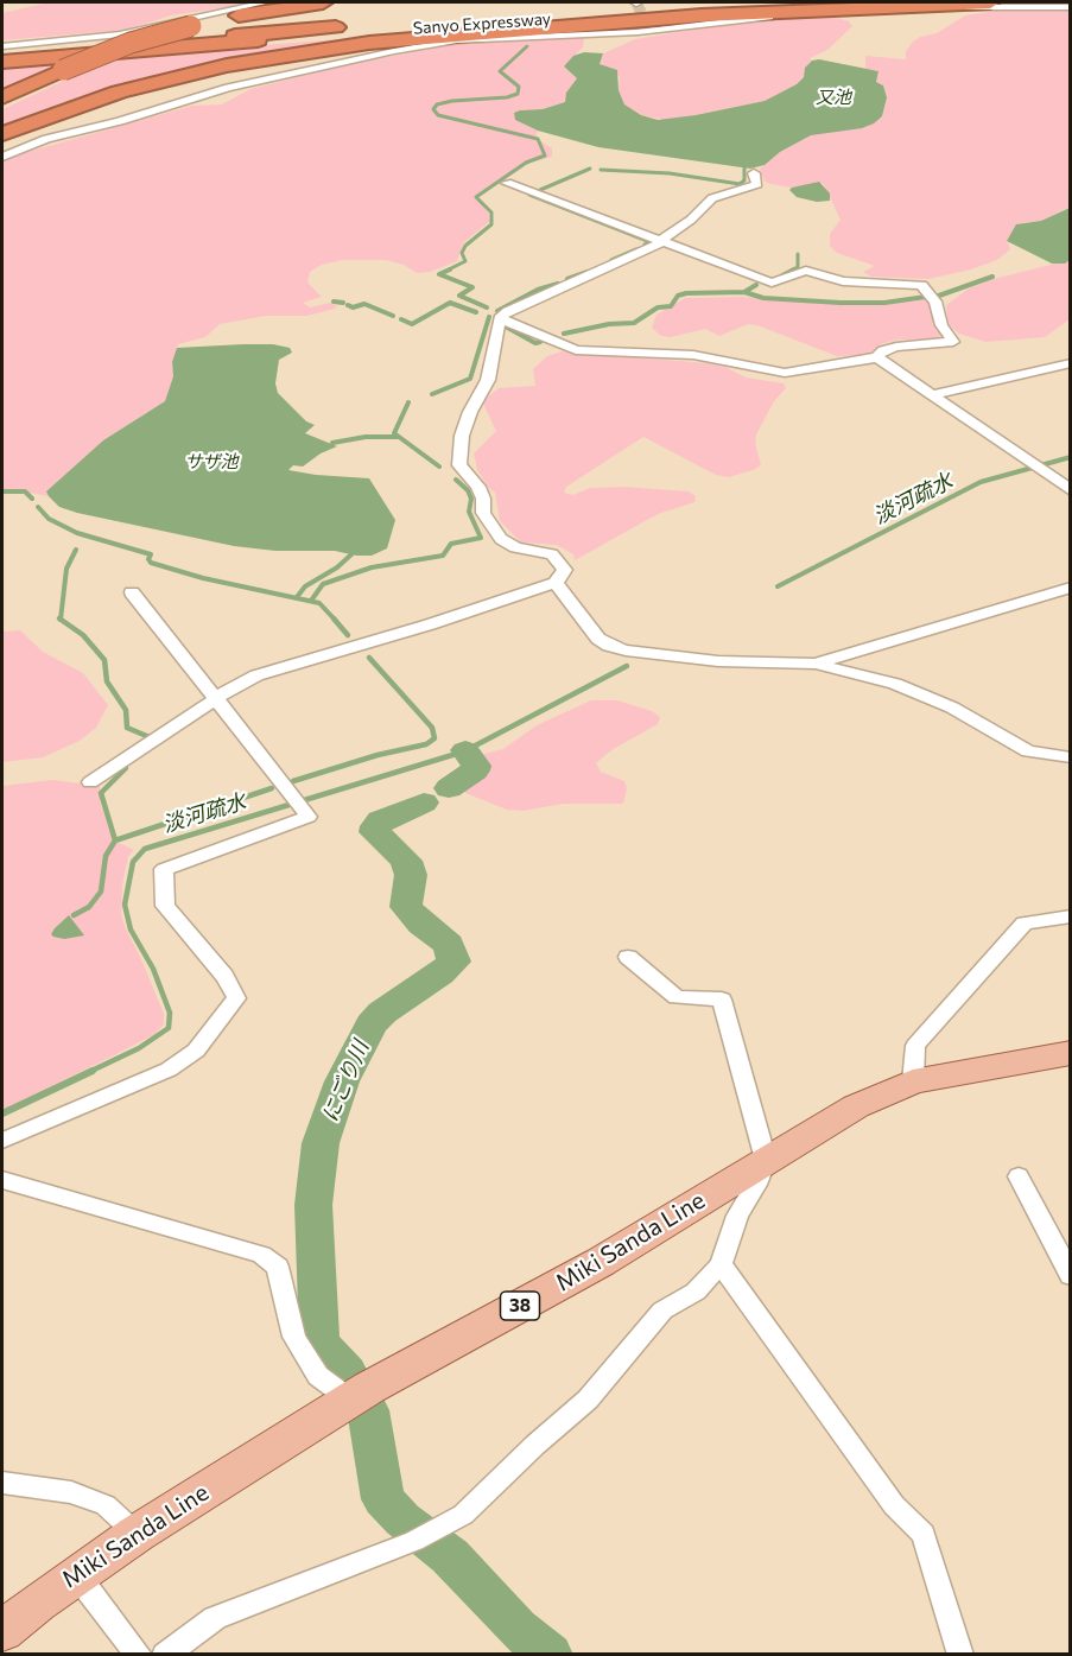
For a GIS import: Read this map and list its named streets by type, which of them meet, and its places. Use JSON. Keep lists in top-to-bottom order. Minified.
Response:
{"streets":{"highway":["Sanyo Expressway"],"main road":["Miki Sanda Line","38"]},"water":["又池","サザ池","淡河疏水","にごり川"]}
